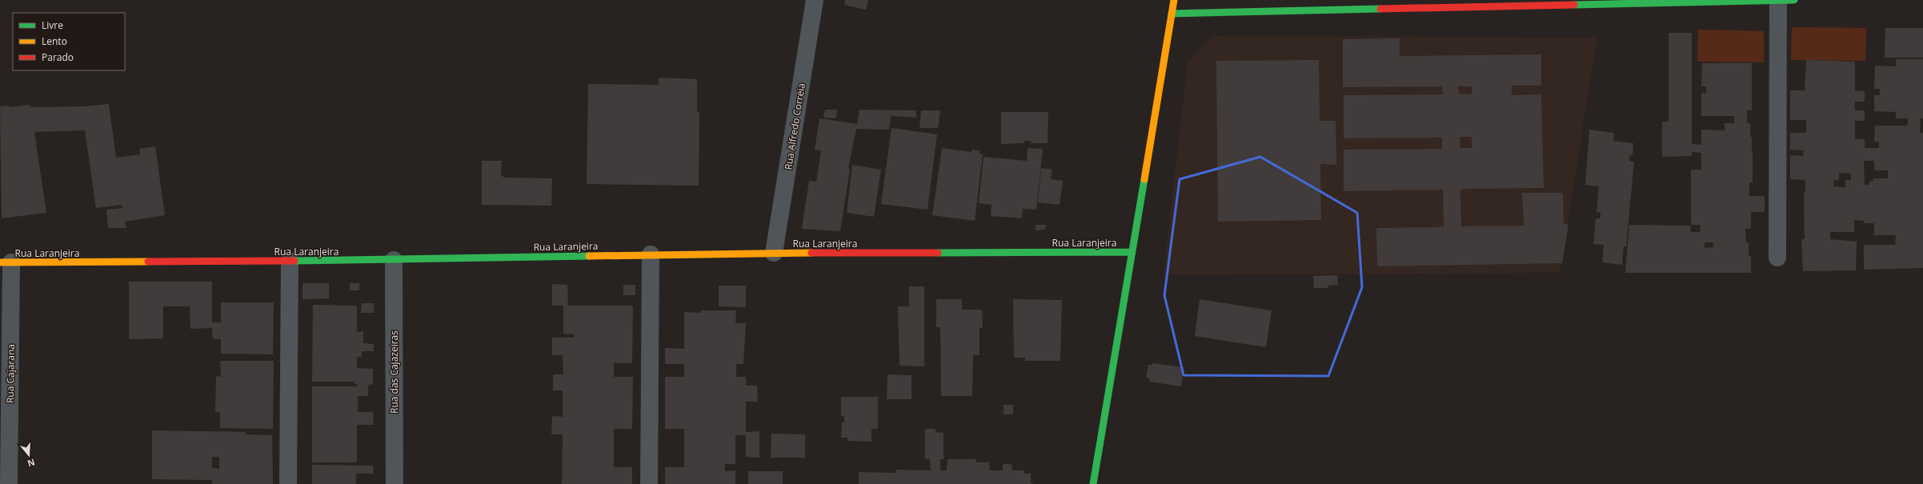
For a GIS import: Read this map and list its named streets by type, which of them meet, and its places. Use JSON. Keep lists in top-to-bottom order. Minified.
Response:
{"streets":{"street":["Rua Alfredo Correia","Rua Laranjeira","Rua das Cajazeiras","Rua Cajarana"]},"crossings":[["Rua Alfredo Correia","Rua Laranjeira"],["Rua Laranjeira","Rua das Cajazeiras"],["Rua Laranjeira","Rua Cajarana"]],"legend":["Livre","Lento","Parado"],"north":"bottom"}
